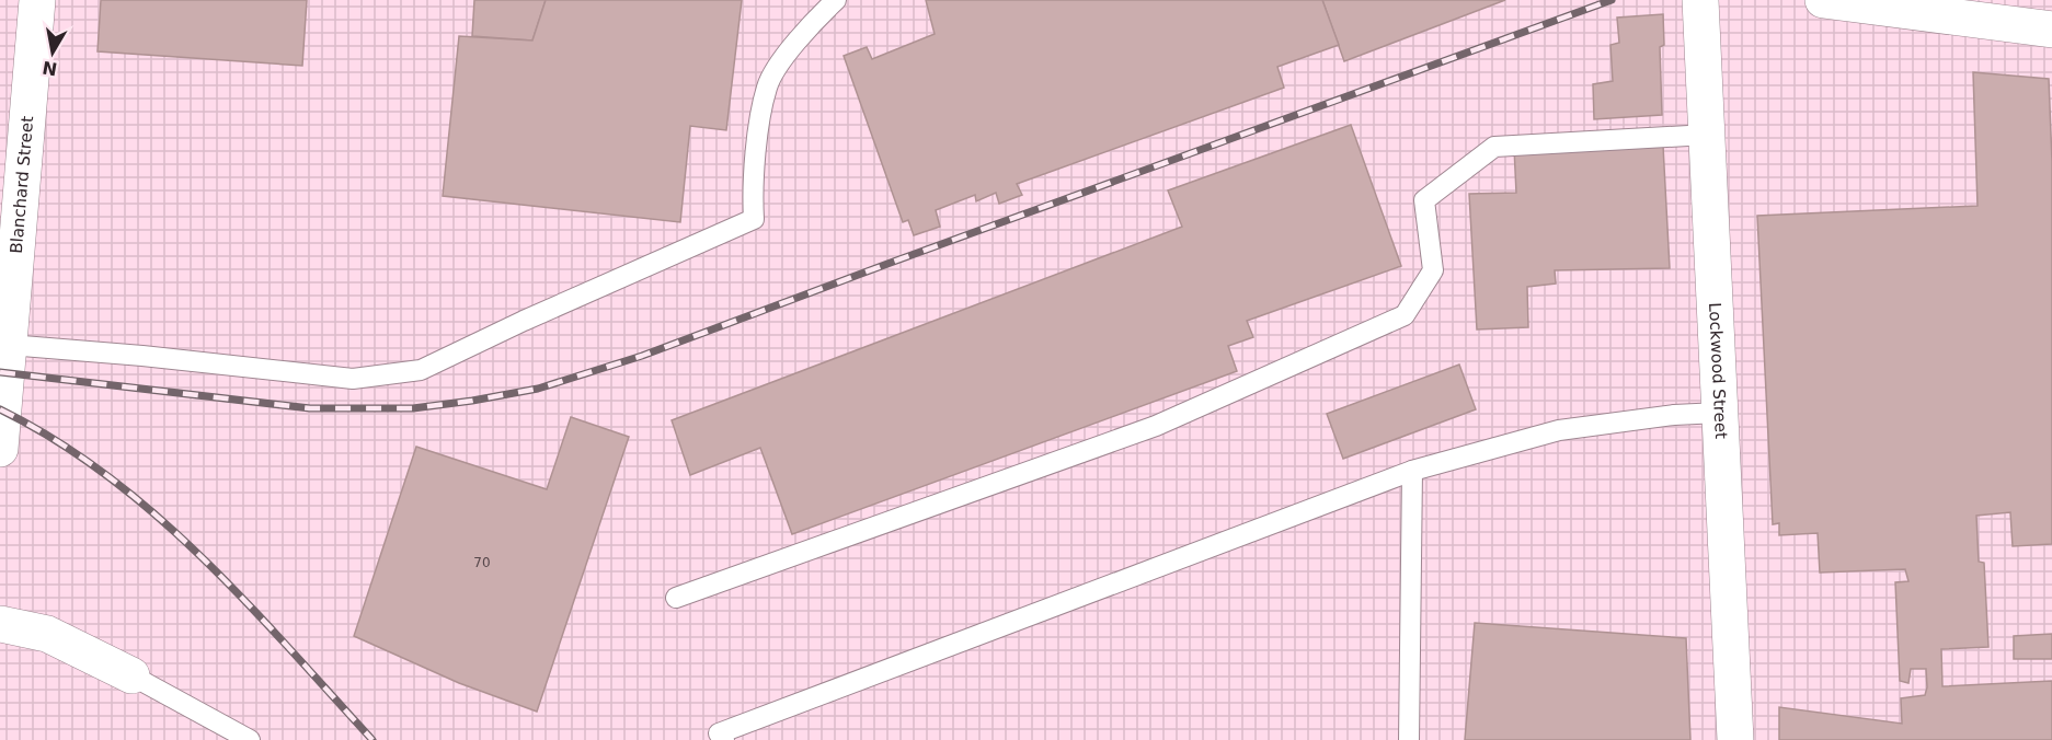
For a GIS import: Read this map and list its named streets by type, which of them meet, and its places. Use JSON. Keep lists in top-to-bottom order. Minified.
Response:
{"streets":{"street":["Blanchard Street","Lockwood Street"]},"house_numbers":["70"],"north":"bottom"}
